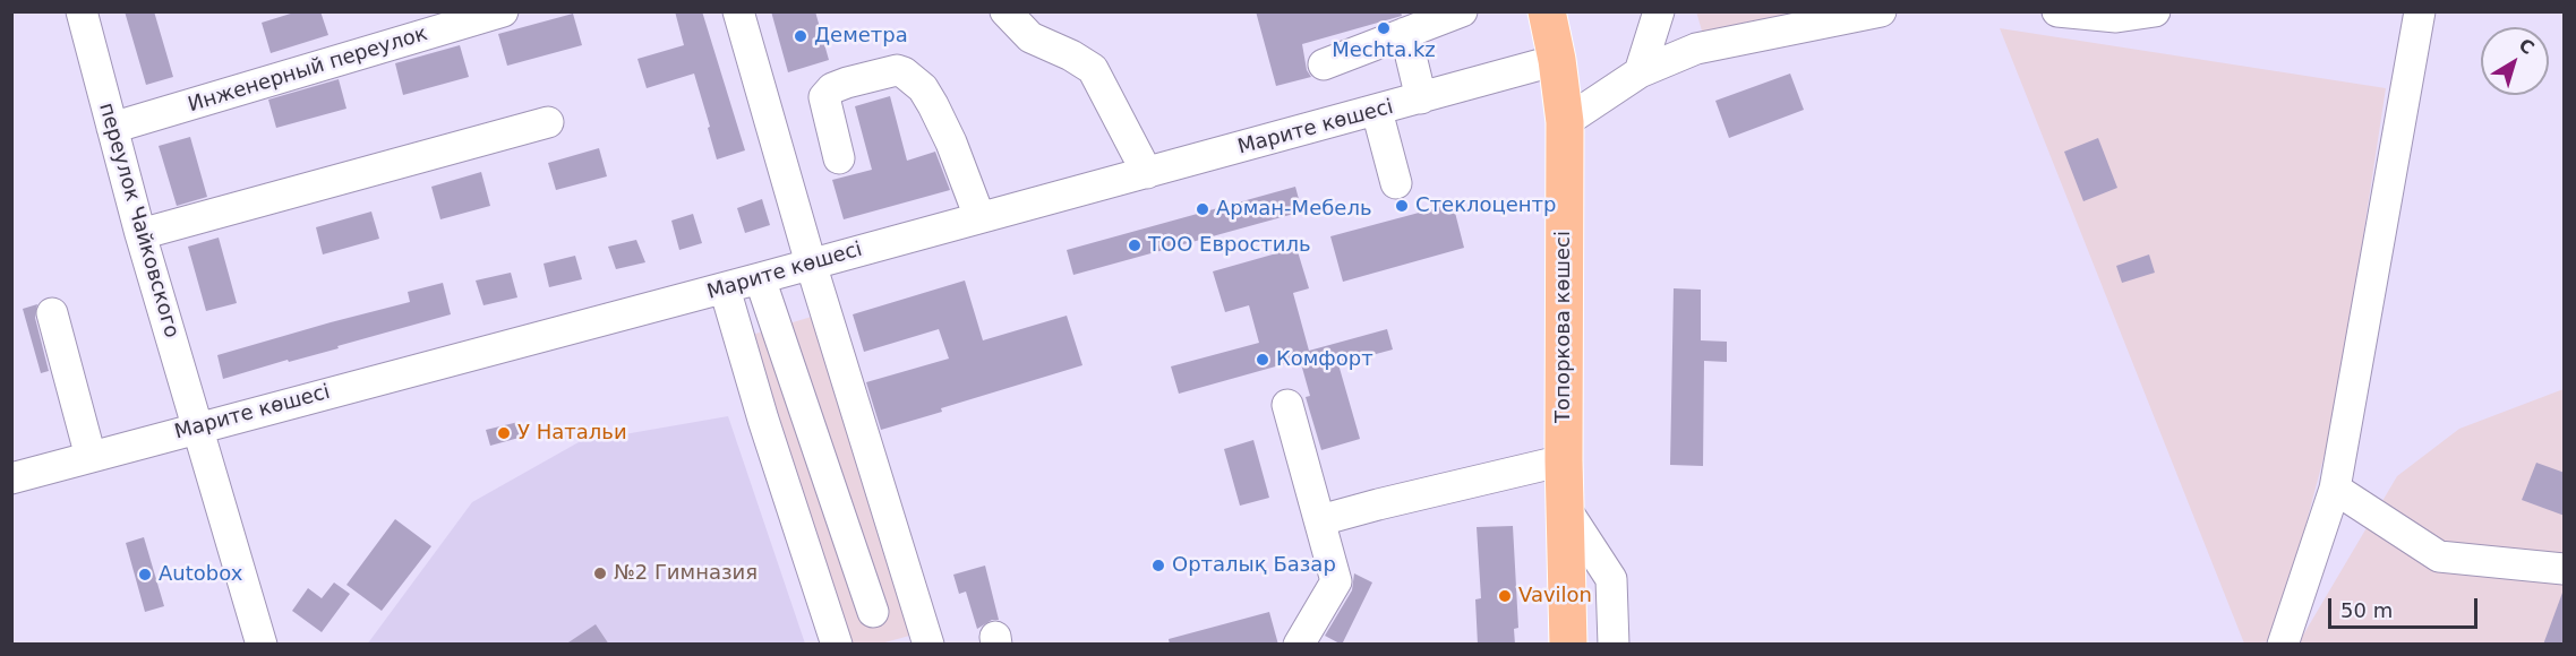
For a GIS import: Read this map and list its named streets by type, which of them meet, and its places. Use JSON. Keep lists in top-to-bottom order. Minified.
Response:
{"streets":{"highway":["Топоркова көшесі"],"street":["Инженерный переулок","Марите көшесі","переулок Чайковского"]},"crossings":[["Инженерный переулок","переулок Чайковского"],["Марите көшесі","переулок Чайковского"],["Марите көшесі","Топоркова көшесі"]],"places":["Mechta.kz","Деметра","Стеклоцентр","Арман-Мебель","ТОО Евростиль","Комфорт","У Натальи","Орталық Базар","№2 Гимназия","Autobox","Vavilon"],"scale_bar":"50 m","north":"top right"}
